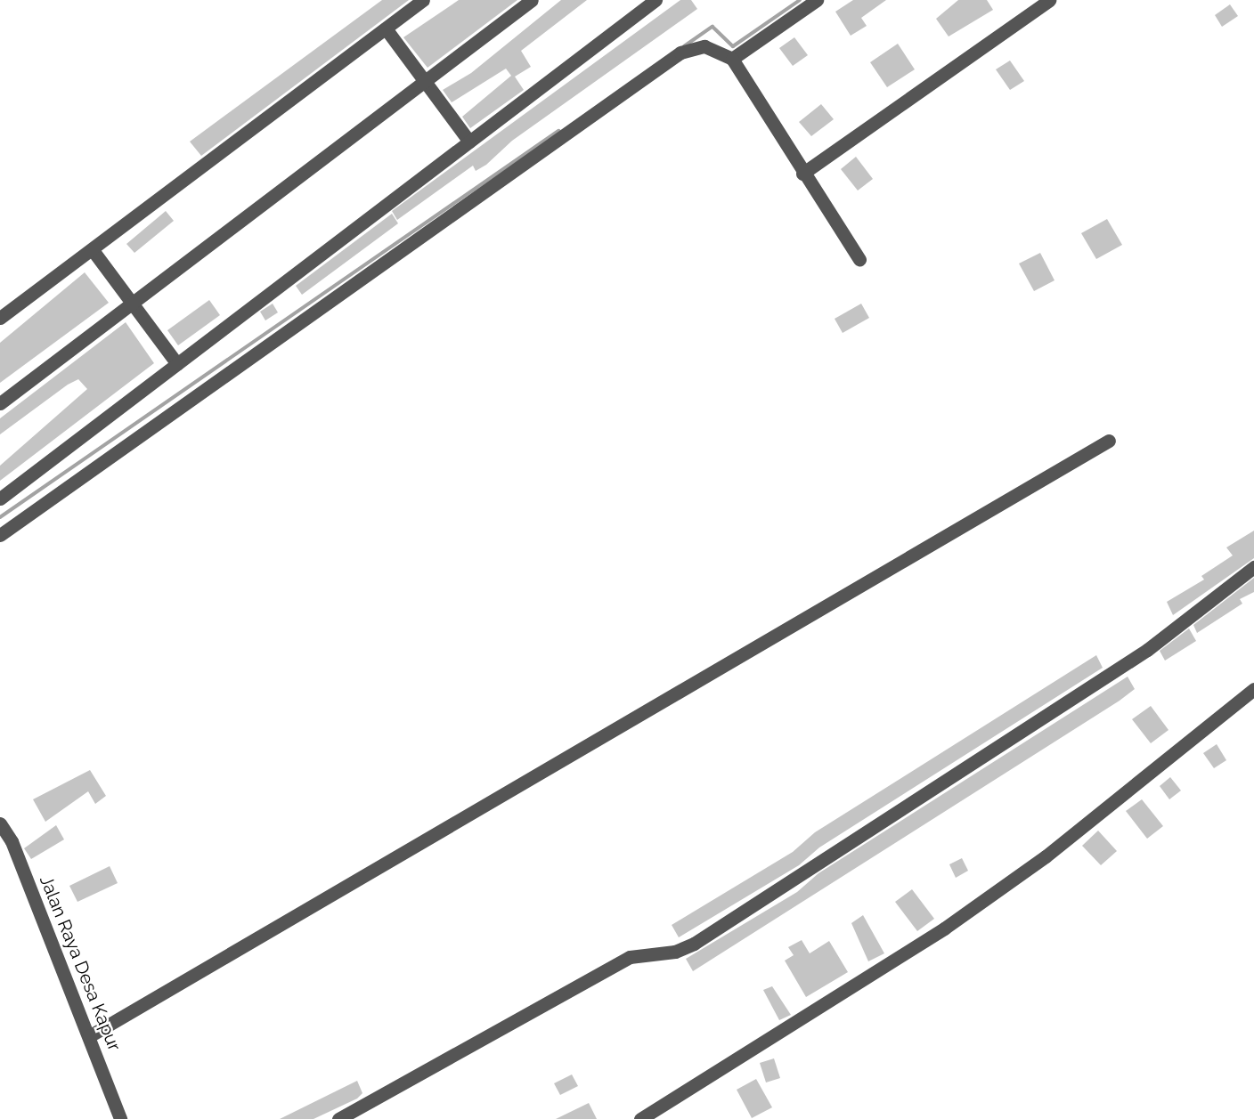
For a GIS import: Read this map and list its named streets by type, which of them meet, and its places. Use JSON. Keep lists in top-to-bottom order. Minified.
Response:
{"streets":{"street":["Jalan Raya Desa Kapur"]}}
